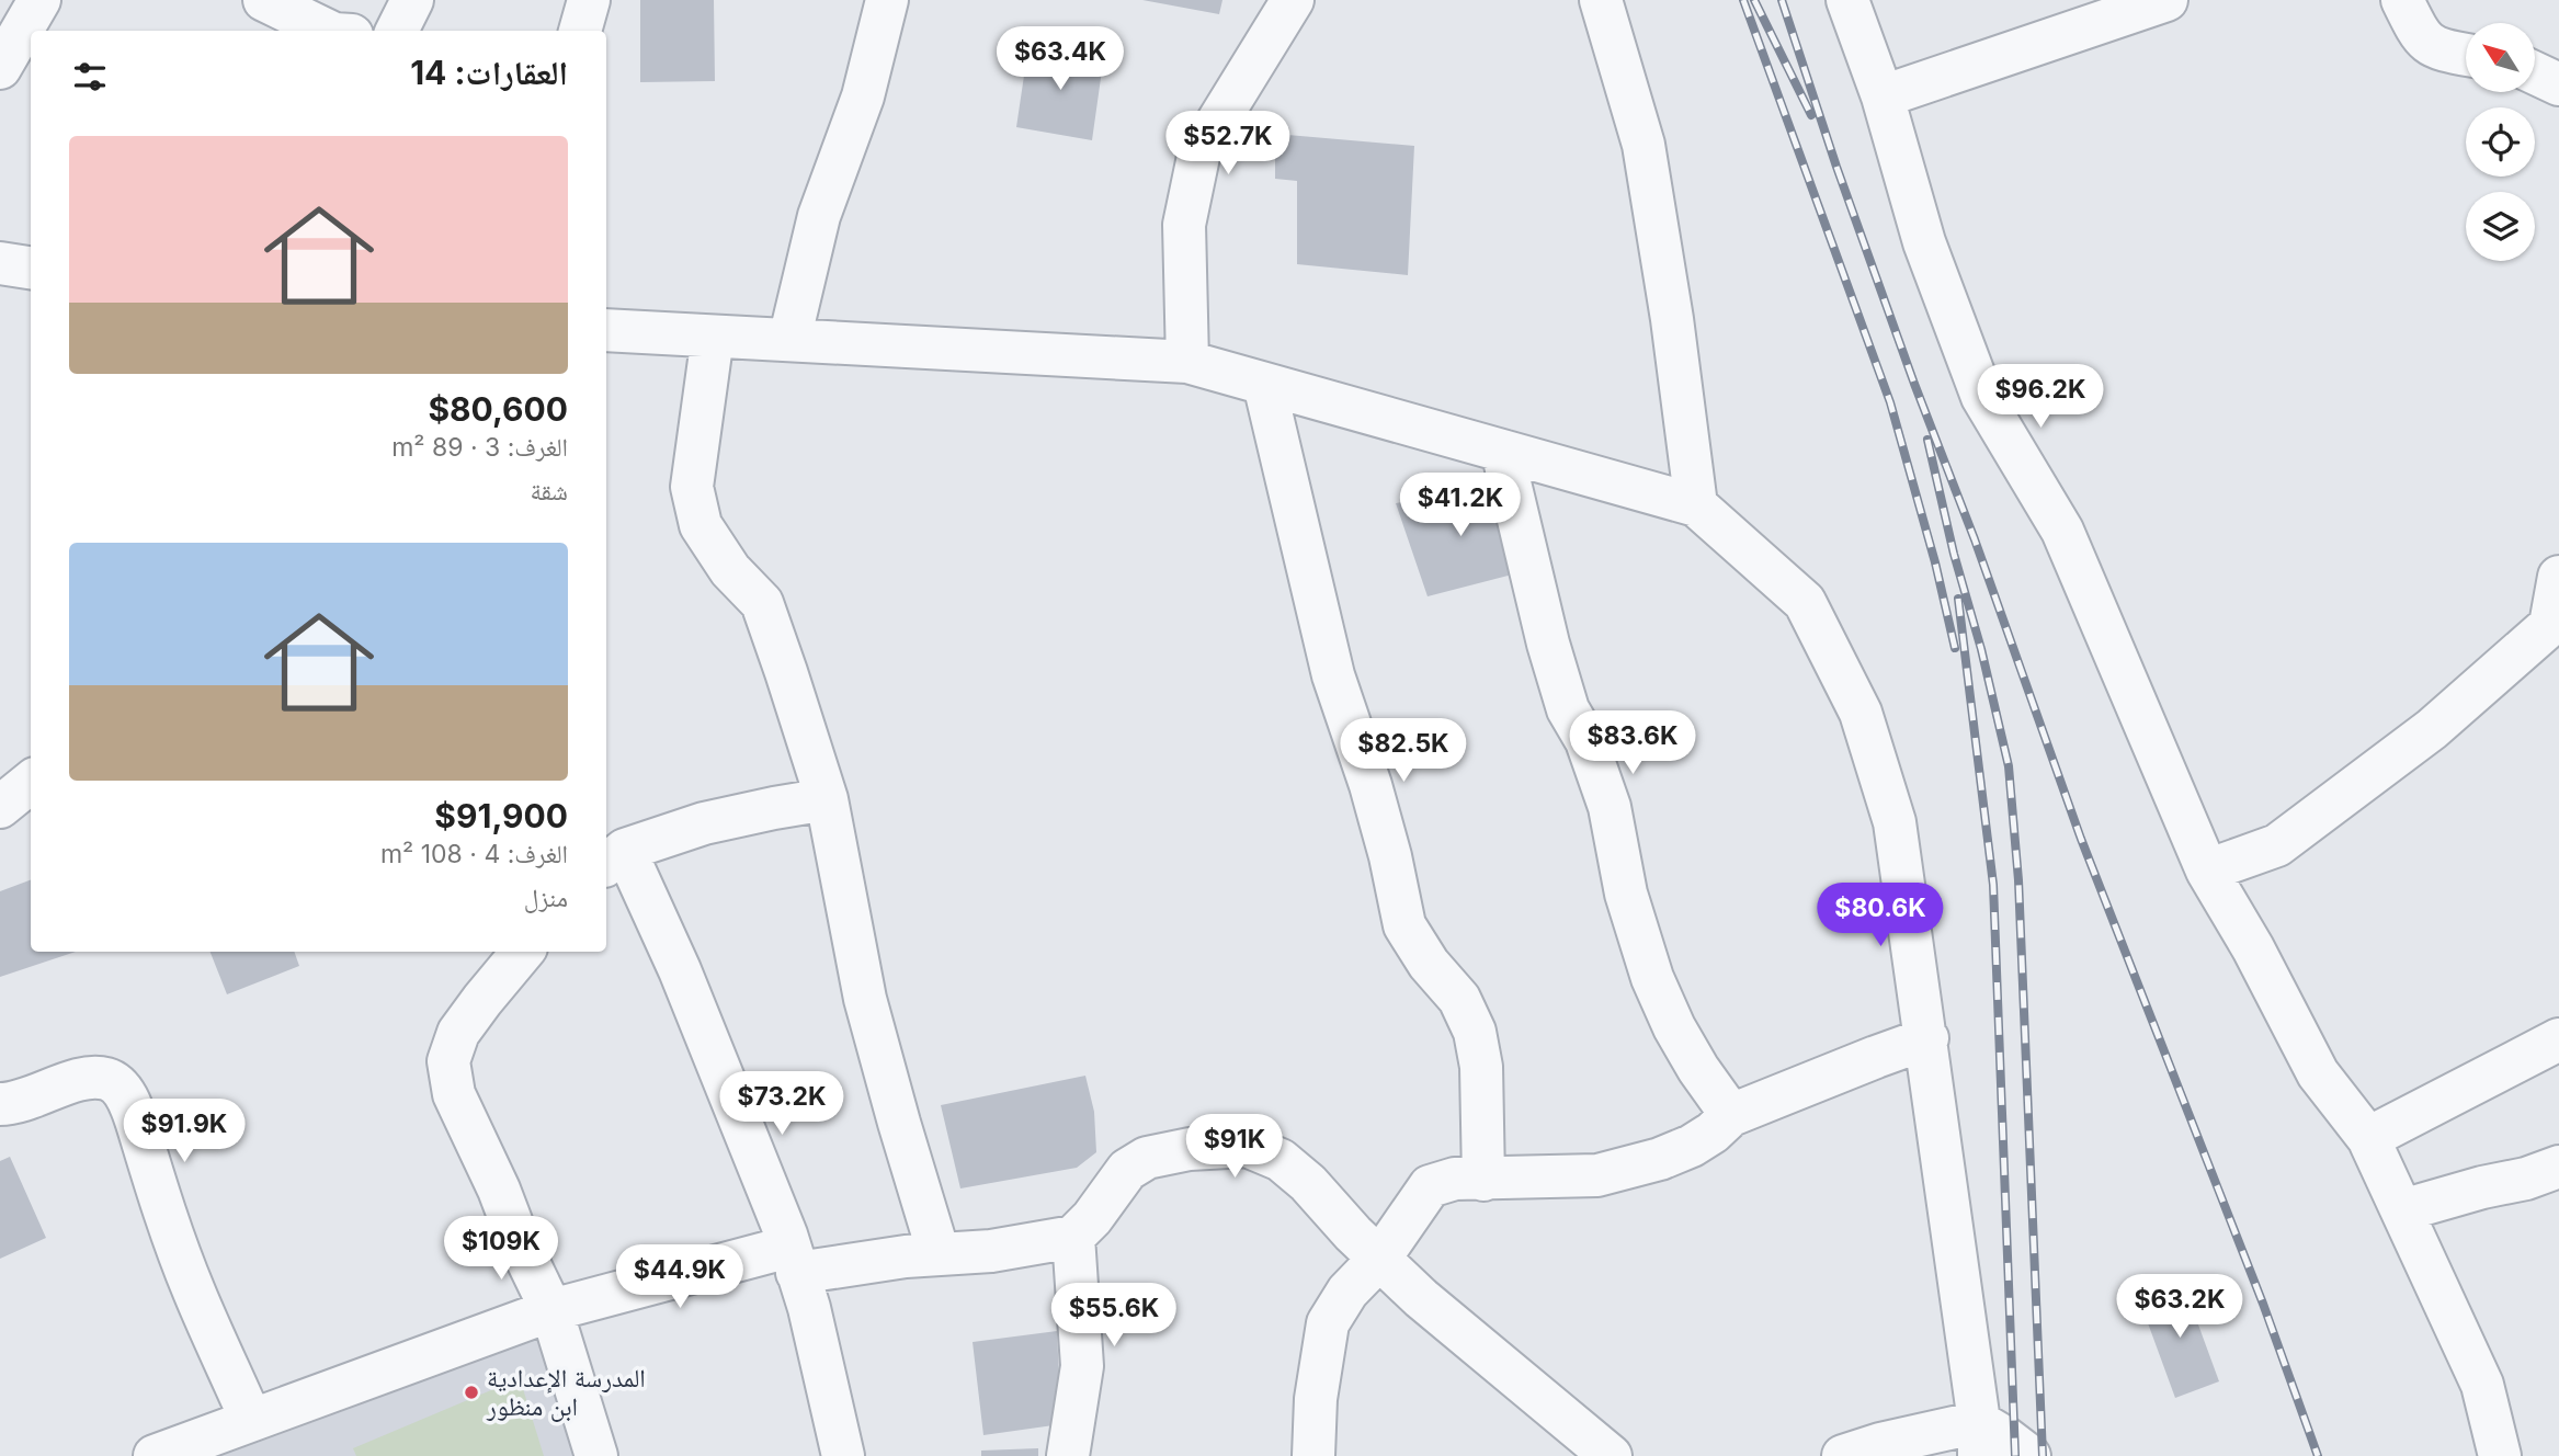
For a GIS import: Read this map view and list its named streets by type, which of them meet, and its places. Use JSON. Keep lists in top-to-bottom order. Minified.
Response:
{"places":["المدرسة الإعدادية ابن منظور"],"north":"top left","page":{"price":["$63.4K","$52.7K","$96.2K","$41.2K","$83.6K","$82.5K","$80.6K","$73.2K","$91.9K","$91K","$109K","$44.9K","$63.2K","$55.6K"],"heading":"العقارات: 14","list":[{"name":"$80,600","note":"الغرف: 3 · 89 m² · شقة"},{"name":"$91,900","note":"الغرف: 4 · 108 m² · منزل"}]}}
